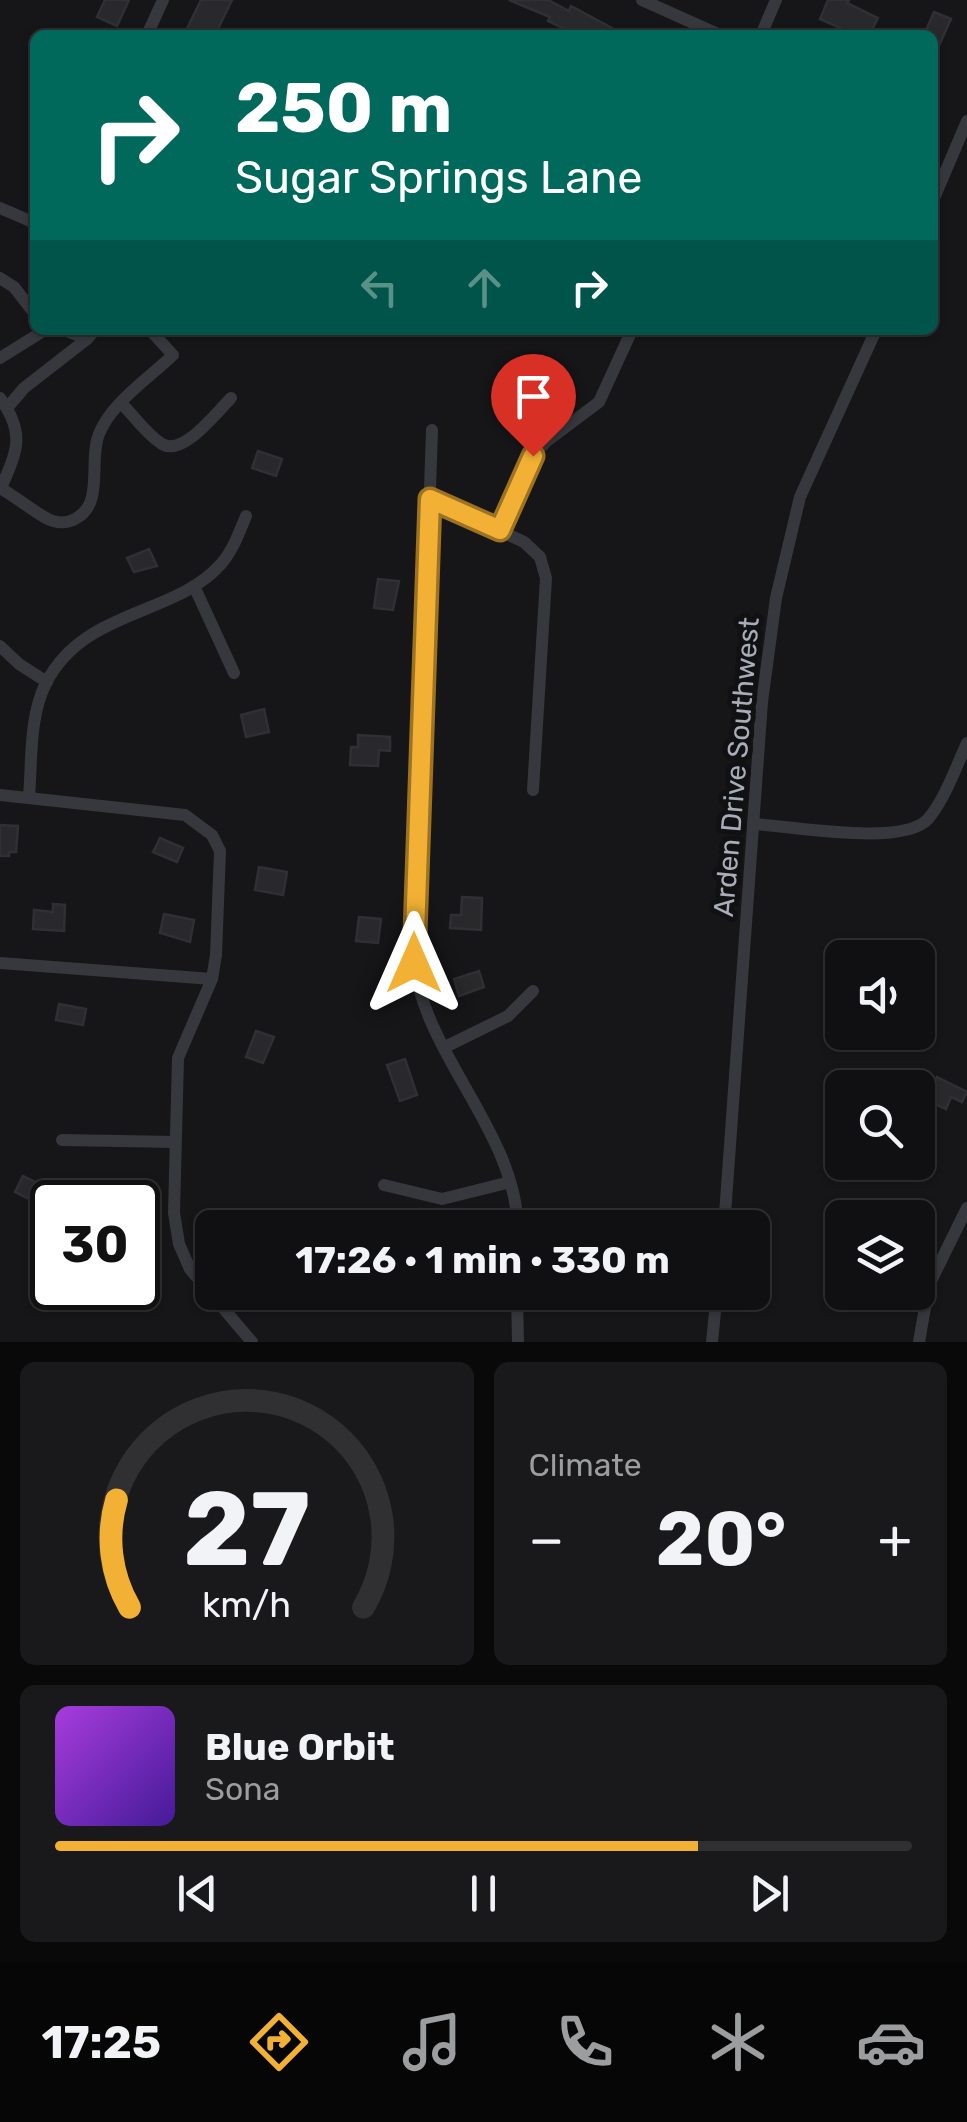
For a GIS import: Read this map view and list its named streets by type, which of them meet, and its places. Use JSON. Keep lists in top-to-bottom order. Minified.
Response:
{"streets":{"street":["Arden Drive Southwest"]},"page":{"turn":["250 m","Sugar Springs Lane"],"limit":"30","trip":"17:26 · 1 min · 330 m","tile":"Climate","heat":["−","20°","+"],"song":["Blue Orbit","Sona"],"tabs":"17:25","gauge":["27","km/h"]}}
